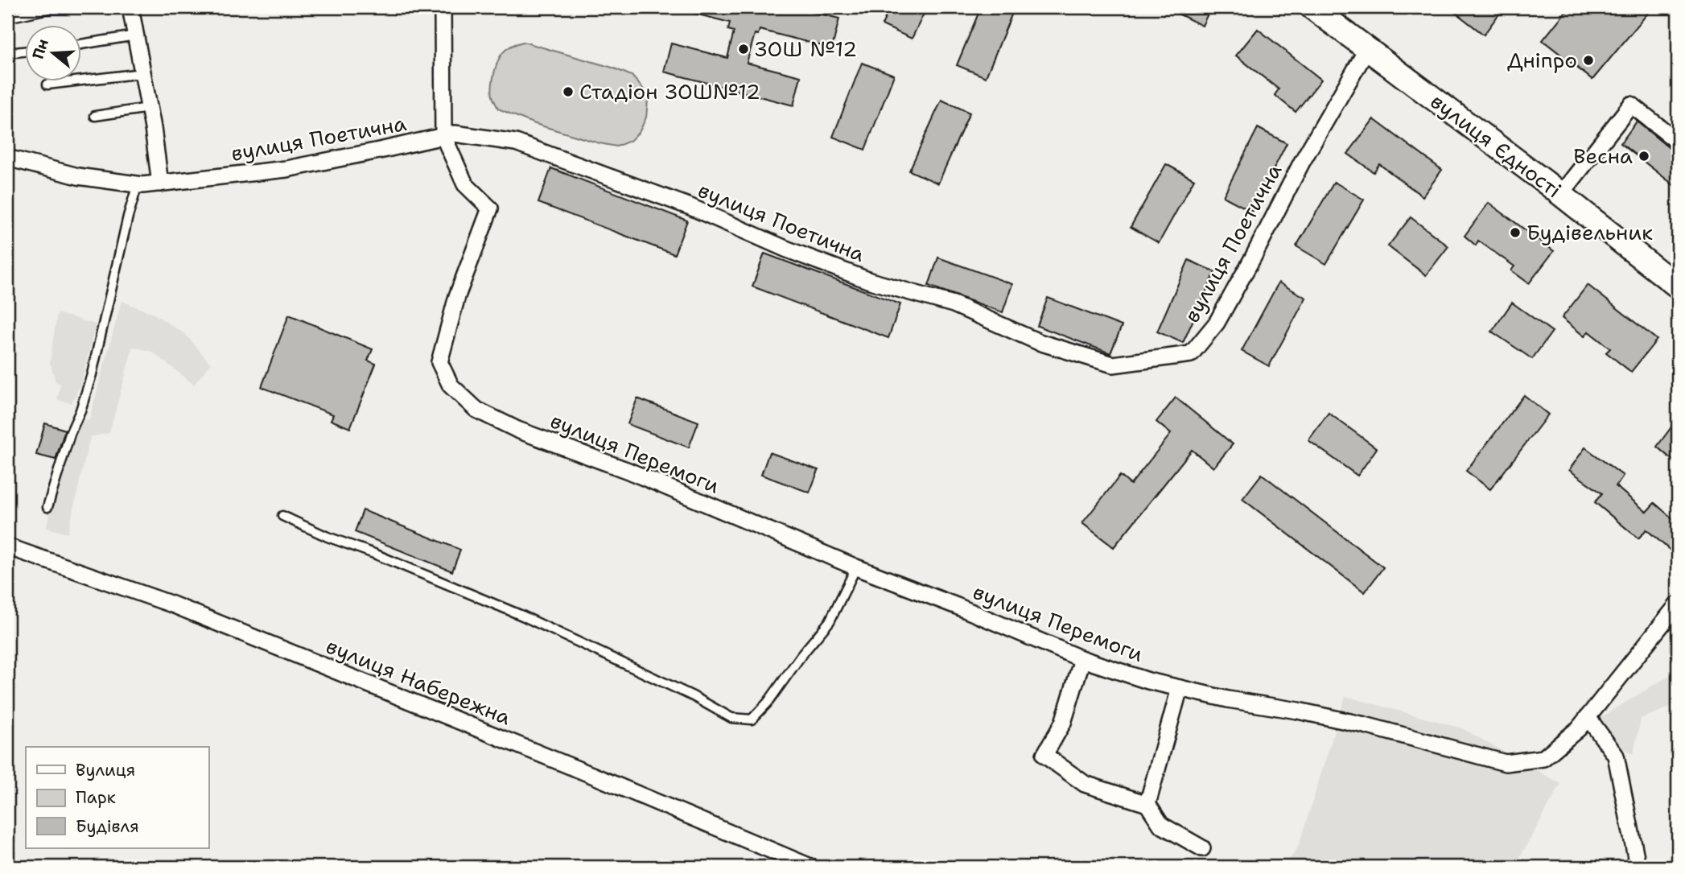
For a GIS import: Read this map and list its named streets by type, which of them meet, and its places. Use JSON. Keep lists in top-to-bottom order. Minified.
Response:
{"streets":{"street":["вулиця Поетична","вулиця Єдності","вулиця Перемоги","вулиця Набережна"]},"crossings":[["вулиця Поетична","вулиця Єдності"],["вулиця Поетична","вулиця Перемоги"]],"places":["ЗОШ №12","Дніпро","Стадіон ЗОШ№12","Весна","Будівельник"],"legend":["Вулиця","Парк","Будівля"],"north":"left"}
